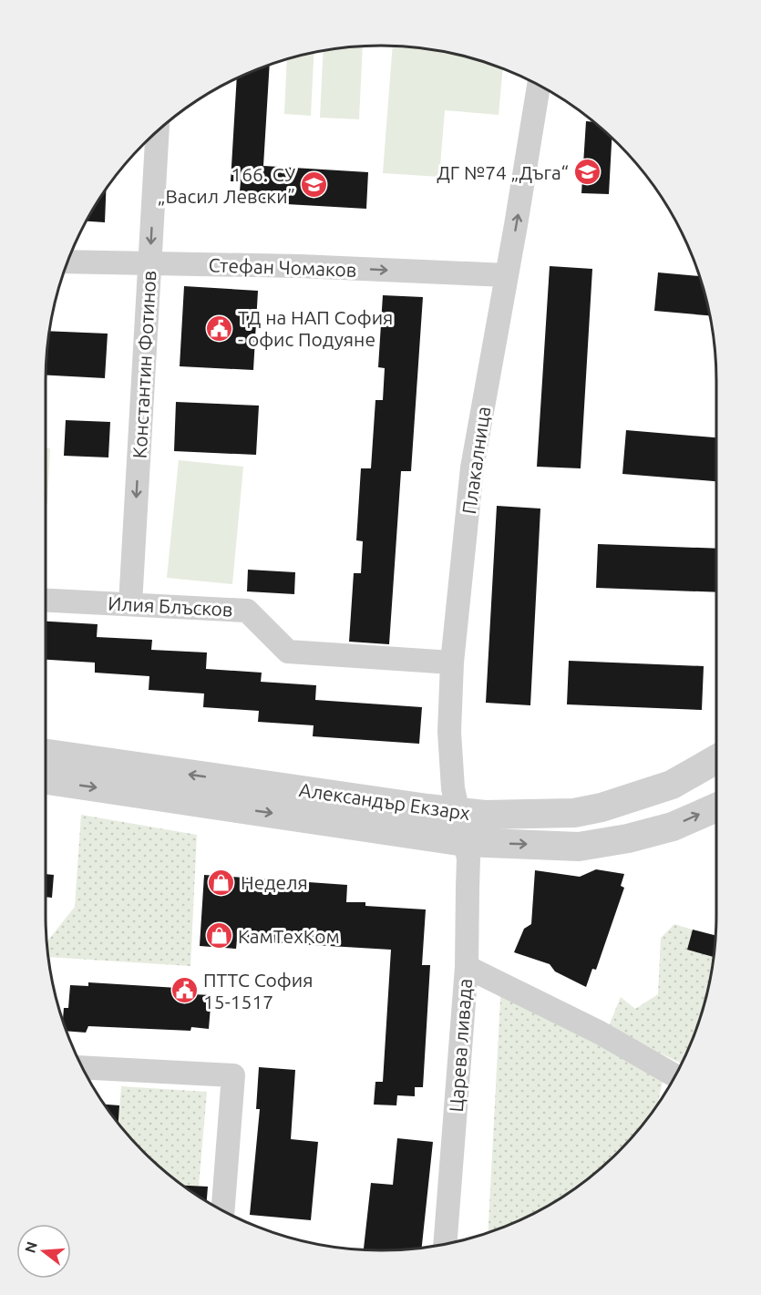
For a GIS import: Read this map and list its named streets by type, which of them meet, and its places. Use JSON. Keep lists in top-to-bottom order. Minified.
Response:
{"streets":{"street":["Стефан Чомаков","Константин Фотинов","Плакалница","Илия Блъсков","Александър Екзарх","Царева ливада"]},"crossings":[["Стефан Чомаков","Константин Фотинов"],["Стефан Чомаков","Плакалница"],["Константин Фотинов","Илия Блъсков"],["Плакалница","Илия Блъсков"],["Плакалница","Александър Екзарх"],["Плакалница","Царева ливада"],["Александър Екзарх","Царева ливада"]],"one_way":["Стефан Чомаков","Константин Фотинов"],"places":{"school or university":["ДГ №74 „Дъга“","166. СУ „Васил Левски”"],"public building":["ТД на НАП София - офис Подуяне","ПТТС София 15-1517"],"shop":["Неделя","КамТехКом"]},"north":"left"}
